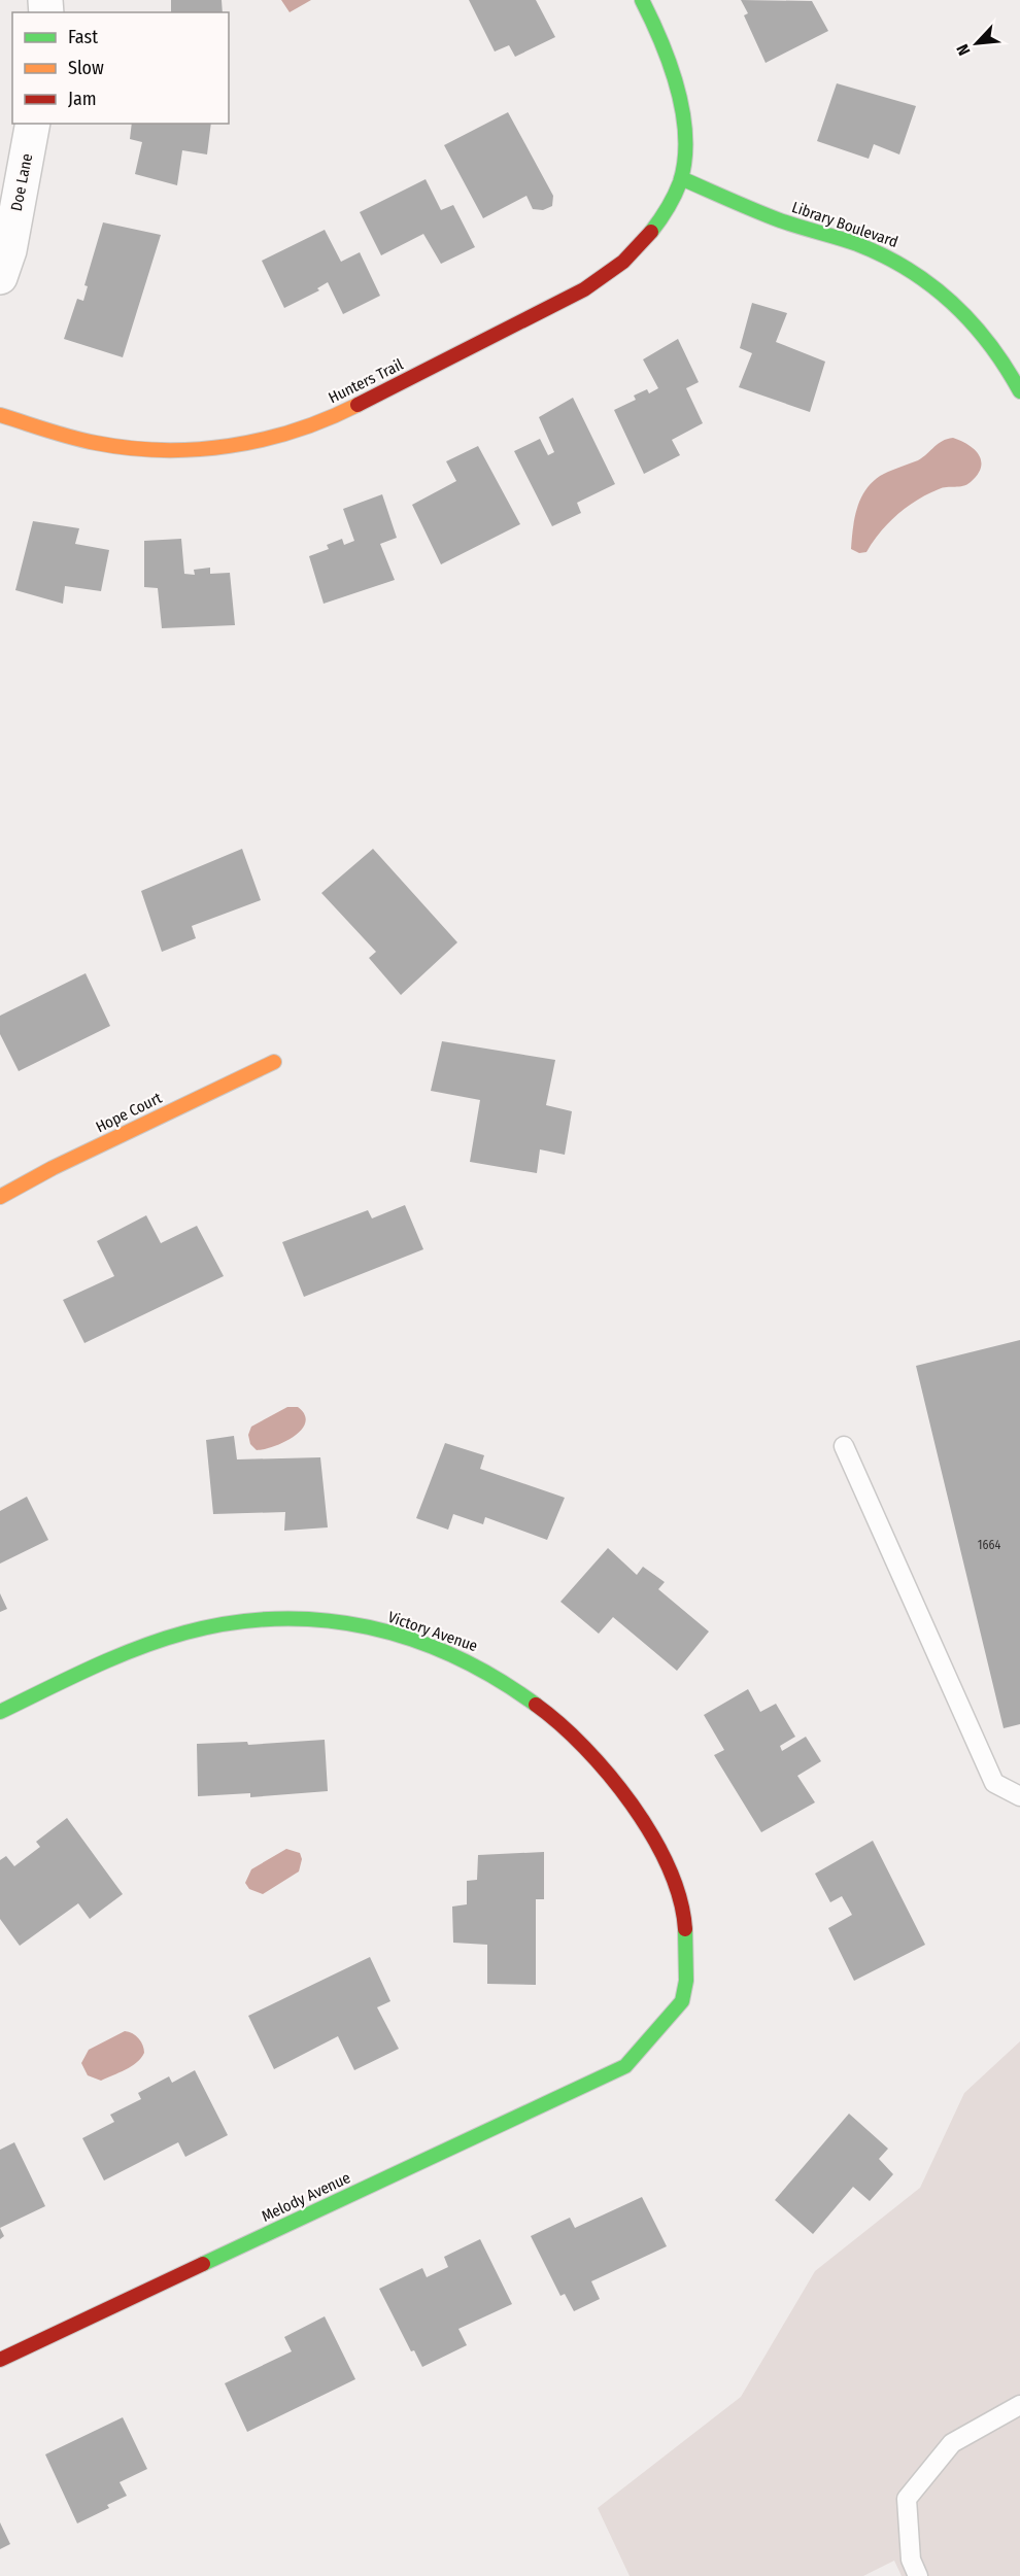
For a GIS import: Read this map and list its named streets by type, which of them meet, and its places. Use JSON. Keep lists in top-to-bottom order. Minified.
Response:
{"streets":{"street":["Doe Lane","Library Boulevard","Hunters Trail","Hope Court","Victory Avenue","Melody Avenue"]},"crossings":[["Library Boulevard","Hunters Trail"],["Victory Avenue","Melody Avenue"]],"house_numbers":["1664"],"legend":["Fast","Slow","Jam"],"north":"bottom left"}
